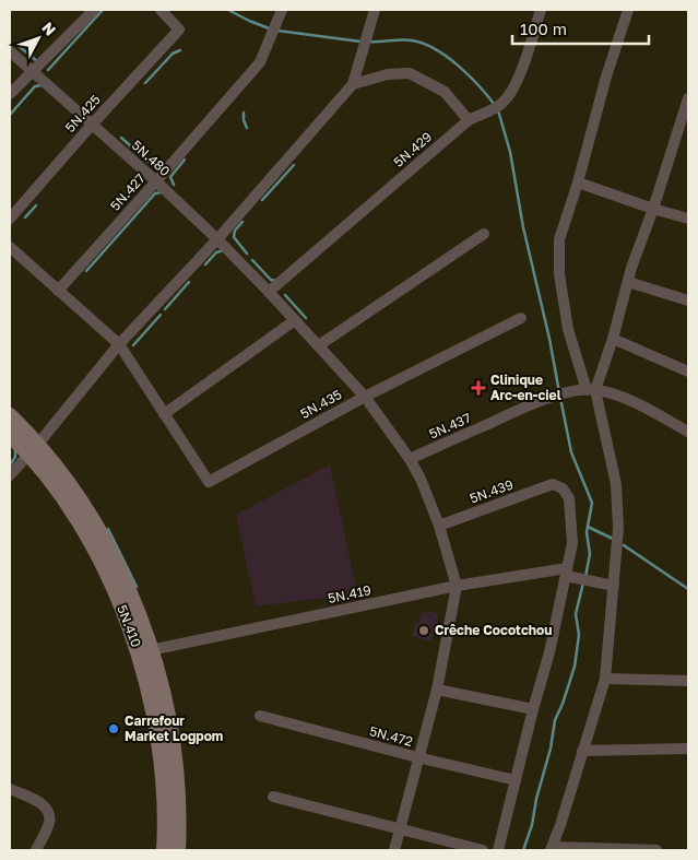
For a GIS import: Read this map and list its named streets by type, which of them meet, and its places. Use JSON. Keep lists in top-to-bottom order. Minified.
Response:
{"streets":{"main road":["5N.410"],"street":["5N.425","5N.429","5N.480","5N.427","5N.435","5N.437","5N.439","5N.419","5N.472"]},"crossings":[["5N.425","5N.480"],["5N.429","5N.480"],["5N.480","5N.427"],["5N.480","5N.435"],["5N.480","5N.437"],["5N.480","5N.439"],["5N.480","5N.419"],["5N.427","5N.435"],["5N.439","5N.419"],["5N.419","5N.410"]],"places":{"health":["Clinique Arc-en-ciel"],"other":["Crêche Cocotchou","Carrefour Market Logpom"]},"scale_bar":"100 m","north":"top right"}
